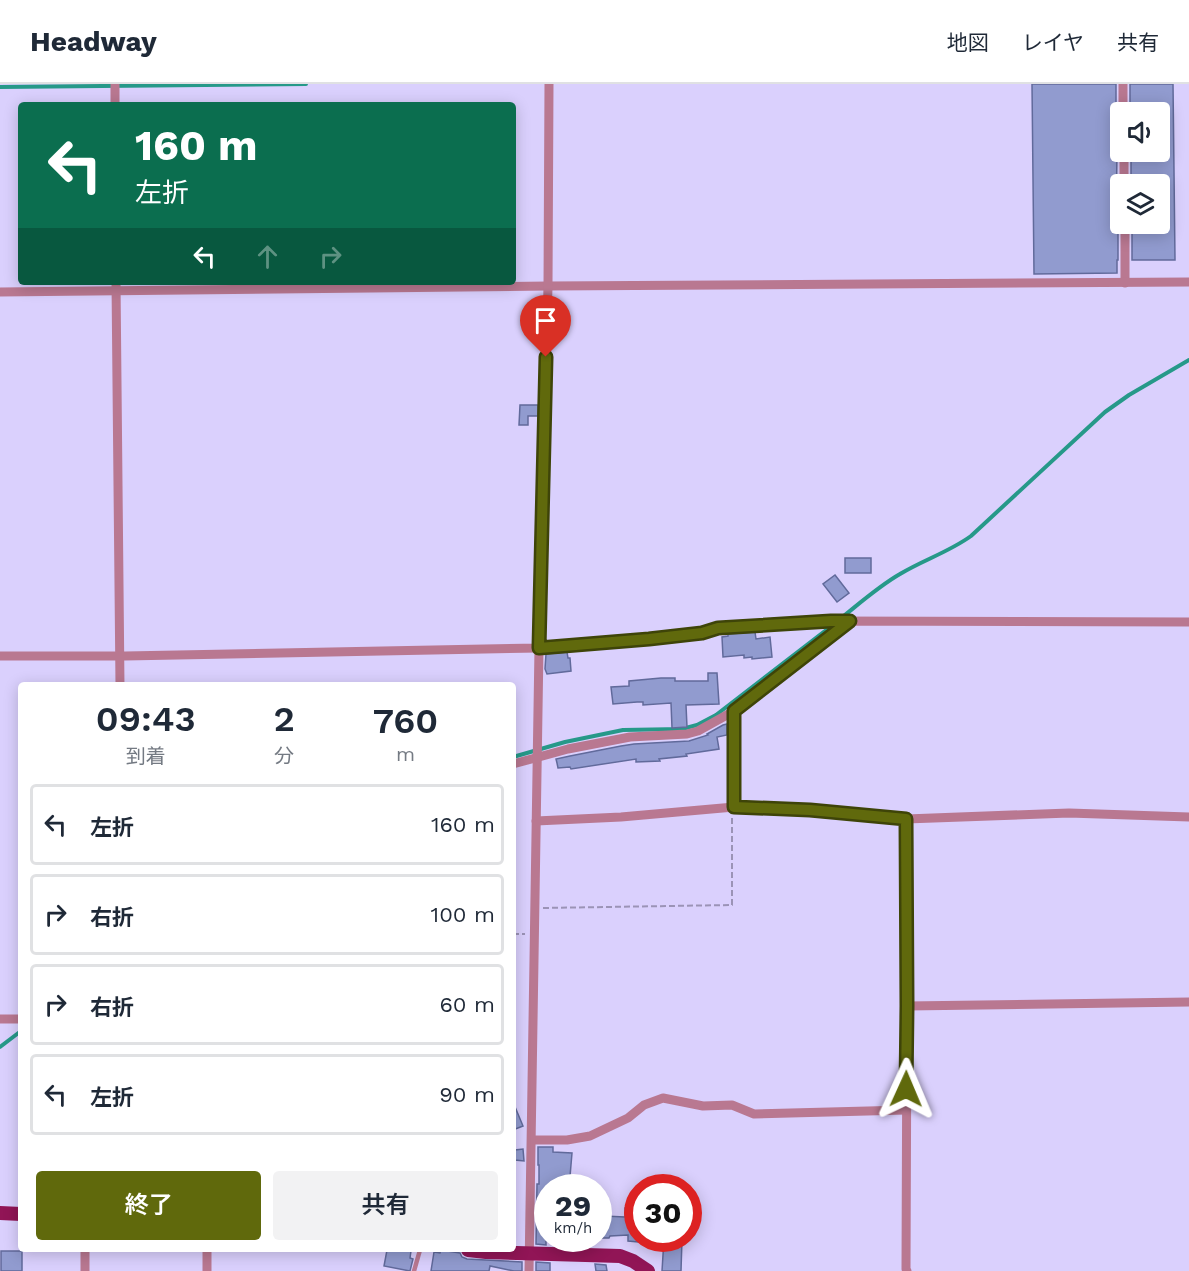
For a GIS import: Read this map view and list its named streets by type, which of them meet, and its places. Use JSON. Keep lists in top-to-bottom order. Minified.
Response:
{"page":{"header":"Headway","nav":["地図","レイヤ","共有"],"turn":["160 m","左折"],"eta":["09:43","到着","2","分","760","m"],"list":[{"name":"左折","value":"160 m"},{"name":"右折","value":"100 m"},{"name":"右折","value":"60 m"},{"name":"左折","value":"90 m"}],"buttons":["終了","共有"],"speed":"29 km/h","limit":"30"}}
